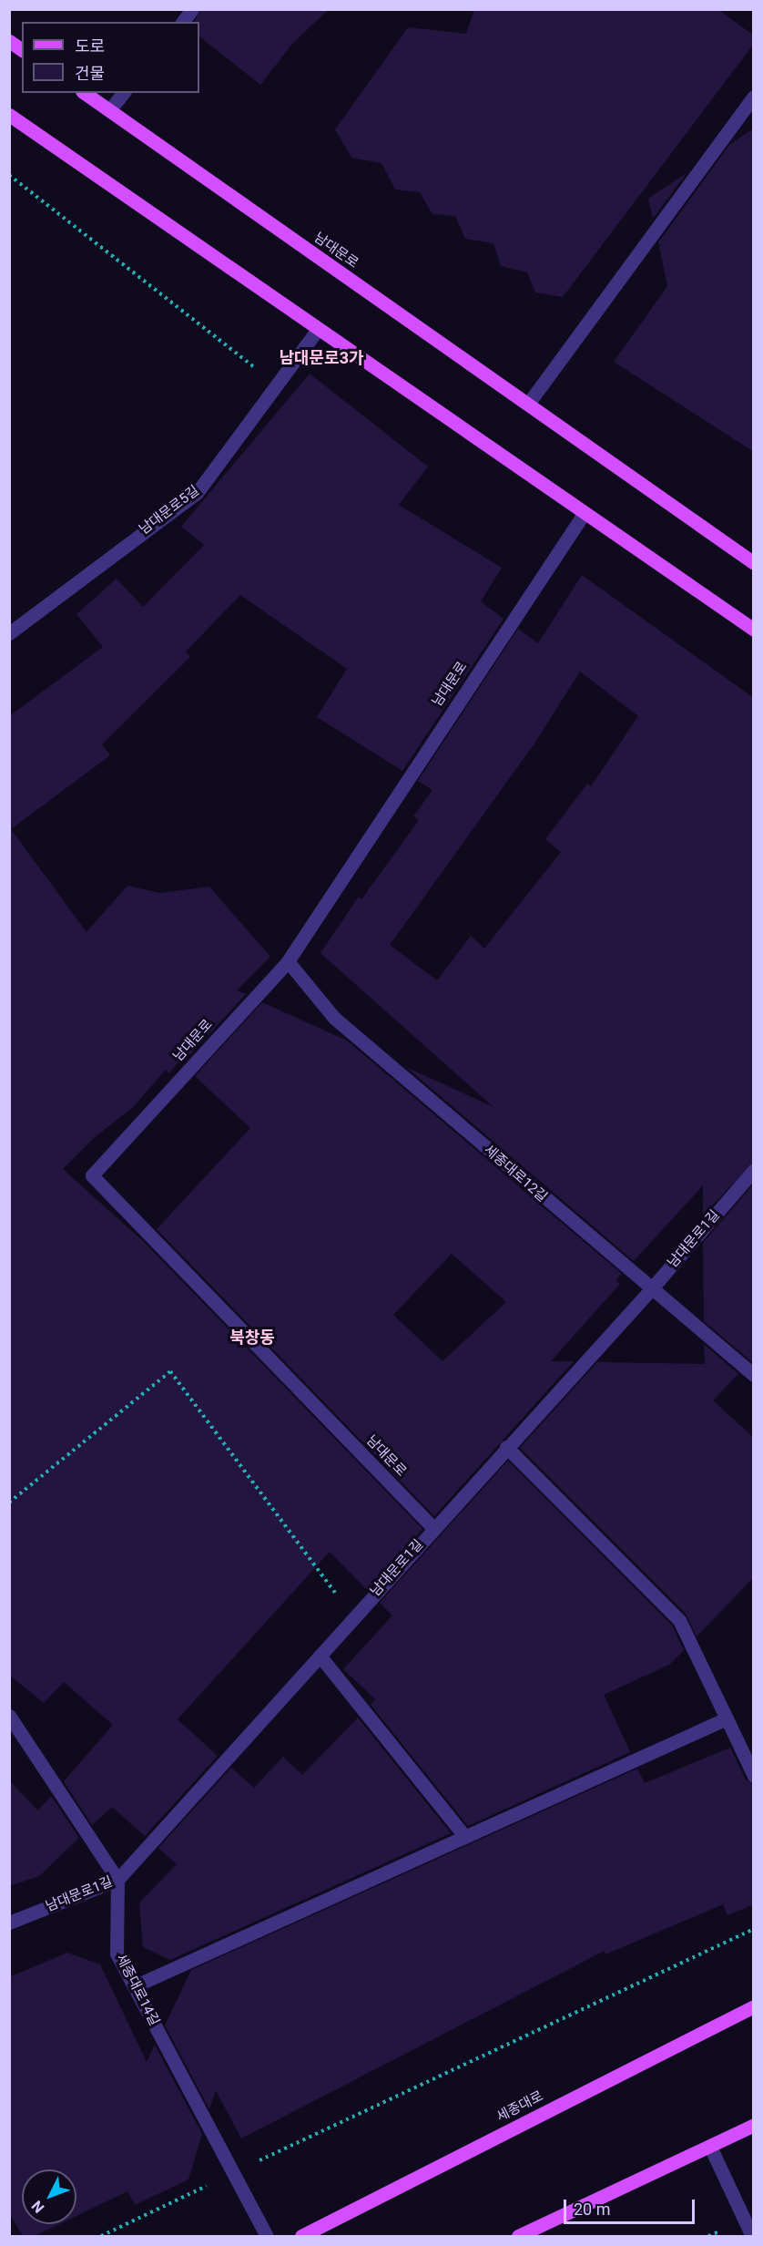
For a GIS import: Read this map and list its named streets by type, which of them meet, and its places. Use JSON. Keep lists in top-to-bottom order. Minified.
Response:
{"streets":{"main road":["남대문로","세종대로"],"street":["남대문로5길","세종대로12길","남대문로1길","세종대로14길"]},"crossings":[["남대문로","세종대로12길"],["남대문로","남대문로1길"],["세종대로12길","남대문로1길"],["남대문로1길","세종대로14길"]],"districts":["남대문로3가","북창동"],"legend":["도로","건물"],"scale_bar":"20 m","north":"bottom left"}
